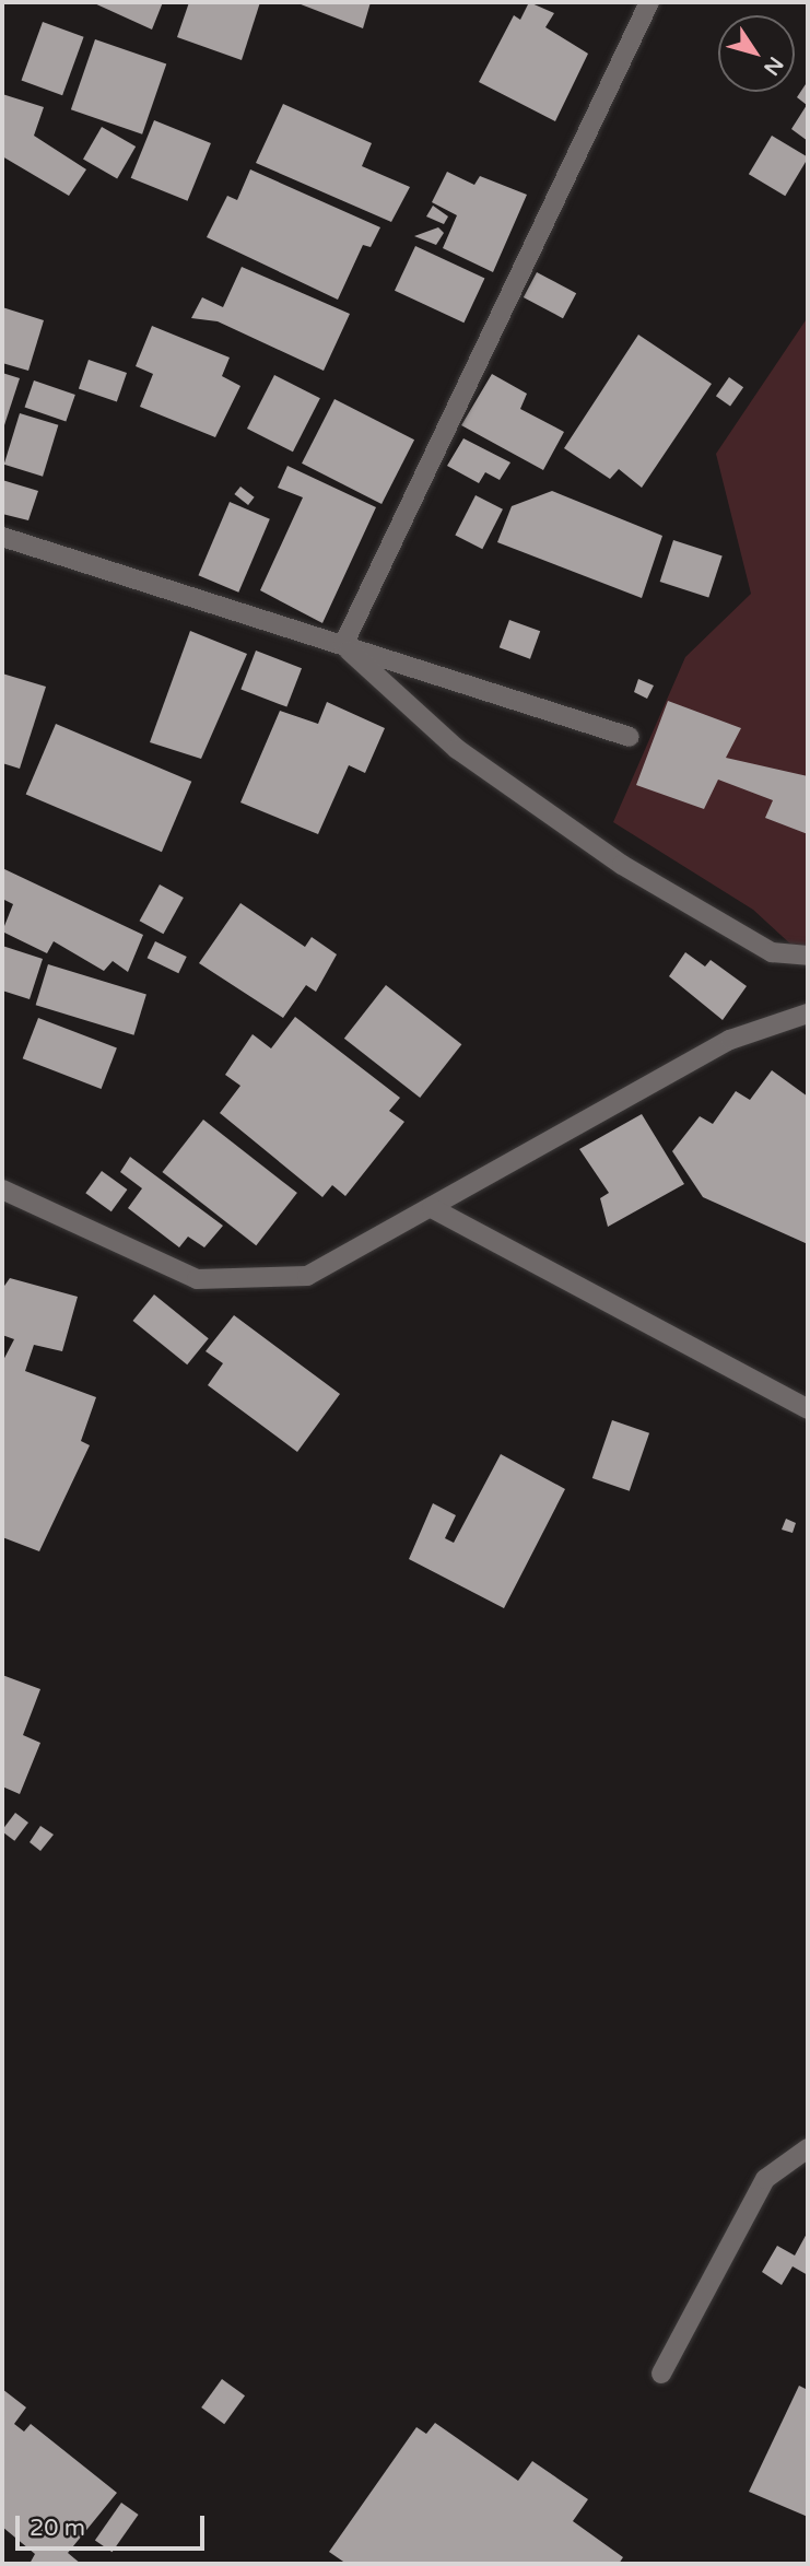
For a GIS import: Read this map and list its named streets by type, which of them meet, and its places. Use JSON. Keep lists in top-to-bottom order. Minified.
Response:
{"scale_bar":"20 m","north":"bottom right"}
